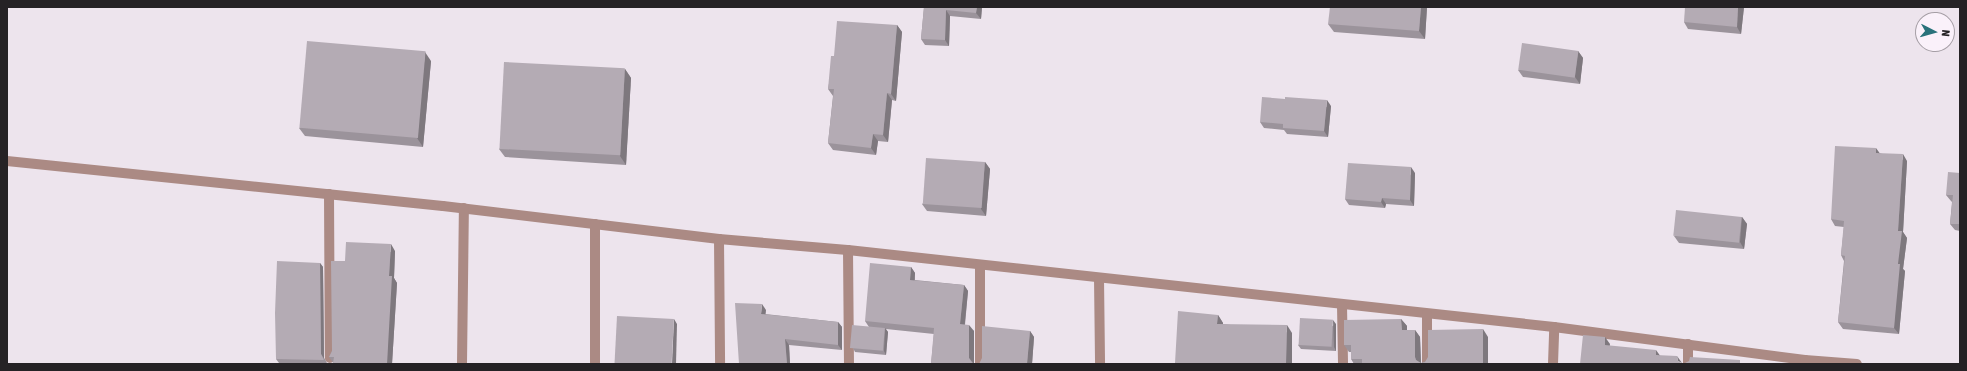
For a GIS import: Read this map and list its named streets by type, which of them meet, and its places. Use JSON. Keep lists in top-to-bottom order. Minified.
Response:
{"north":"right"}
